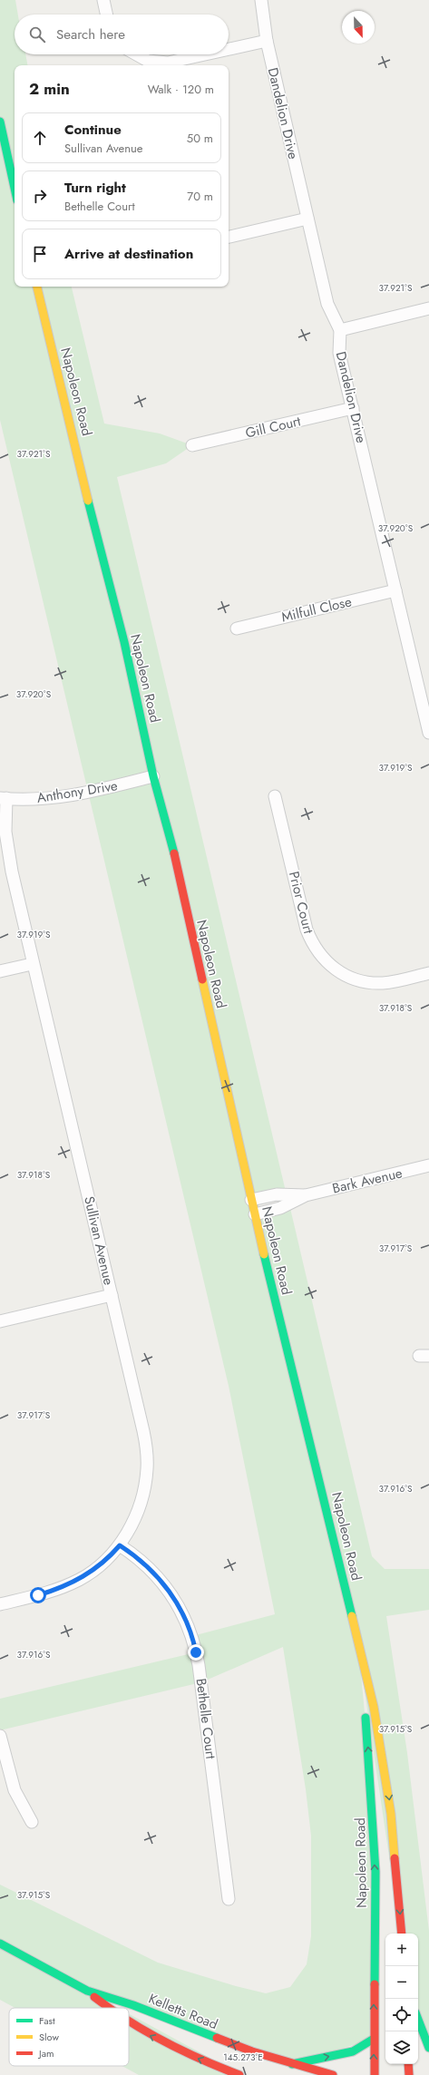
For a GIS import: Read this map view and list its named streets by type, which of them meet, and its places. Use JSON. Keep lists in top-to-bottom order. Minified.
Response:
{"streets":{"main road":["Napoleon Road","Kelletts Road"],"street":["Dandelion Drive","Gill Court","Milfull Close","Anthony Drive","Prior Court","Bark Avenue","Sullivan Avenue","Bethelle Court"]},"crossings":[["Dandelion Drive","Gill Court"],["Dandelion Drive","Milfull Close"],["Napoleon Road","Anthony Drive"],["Napoleon Road","Bark Avenue"],["Anthony Drive","Sullivan Avenue"],["Sullivan Avenue","Bethelle Court"]],"legend":["Fast","Slow","Jam"],"north":"bottom","page":{"search":"Search here","heading":["2 min","Walk · 120 m"],"list":[["Continue","Sullivan Avenue","50 m"],["Turn right","Bethelle Court","70 m"],"Arrive at destination"],"map_buttons":["+","−"]},"coordinates":["37.921°S","37.920°S","37.919°S","37.918°S","37.917°S","37.916°S","37.915°S","145.273°E"]}
